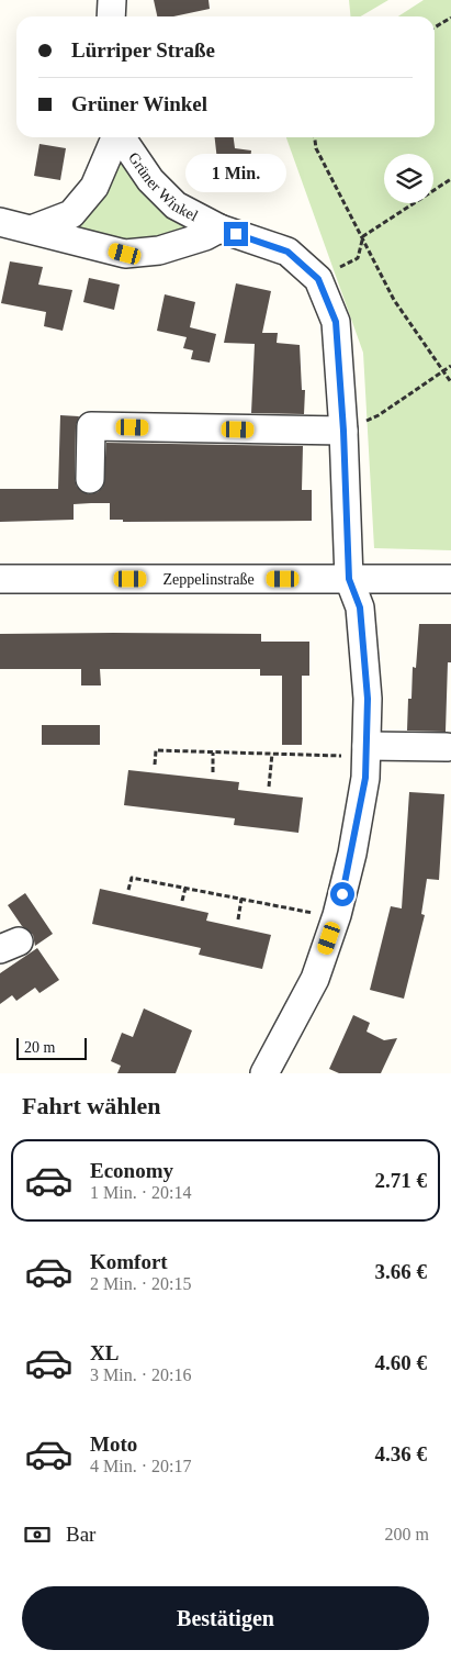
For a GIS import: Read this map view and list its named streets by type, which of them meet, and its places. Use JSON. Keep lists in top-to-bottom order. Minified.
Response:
{"streets":{"street":["Grüner Winkel","Zeppelinstraße"]},"crossings":[["Grüner Winkel","Zeppelinstraße"]],"scale_bar":"20 m","page":{"banner":["Lürriper Straße","Grüner Winkel"],"bubble":"1 Min.","scale":"20 m","heading":"Fahrt wählen","list":[{"name":"Economy","note":"1 Min. · 20:14","value":"2.71 €"},{"name":"Komfort","note":"2 Min. · 20:15","value":"3.66 €"},{"name":"XL","note":"3 Min. · 20:16","value":"4.60 €"},{"name":"Moto","note":"4 Min. · 20:17","value":"4.36 €"}],"pay":["Bar","200 m"],"buttons":"Bestätigen"}}
